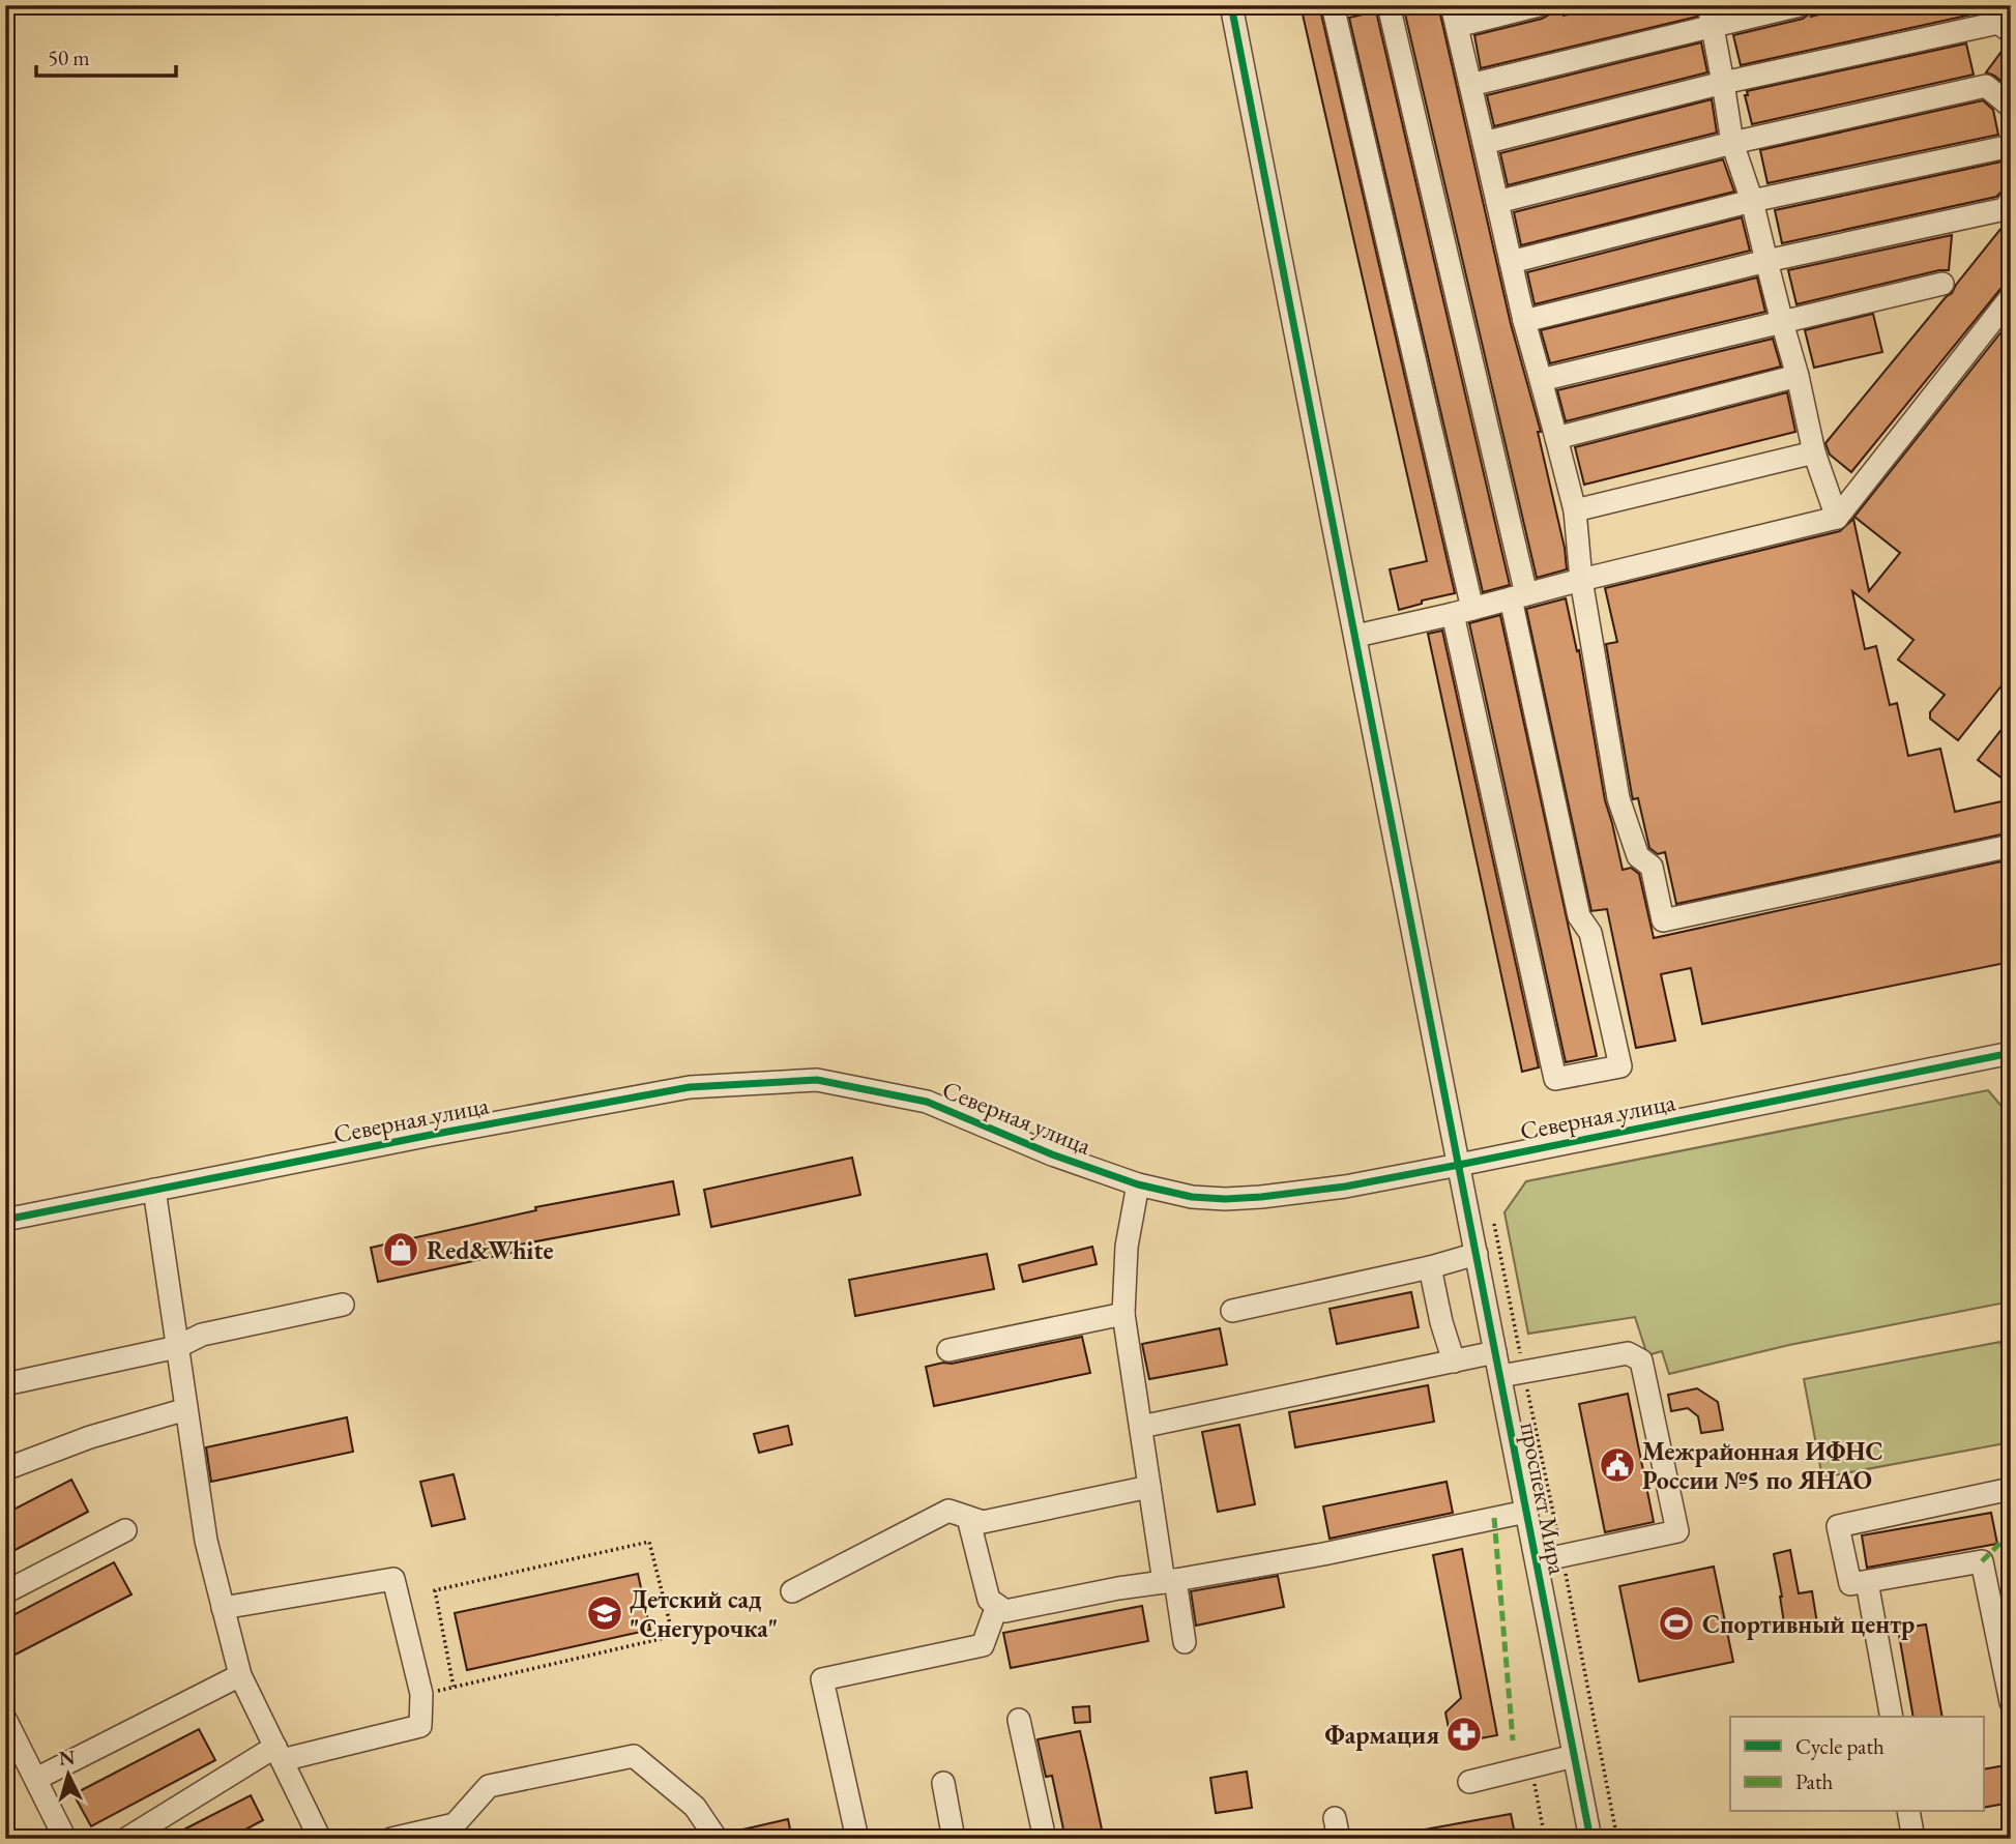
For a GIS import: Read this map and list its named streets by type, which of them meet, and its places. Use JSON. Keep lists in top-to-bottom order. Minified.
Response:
{"streets":{"street":["Северная улица","проспект Мира"]},"crossings":[["Северная улица","проспект Мира"]],"places":{"shop":["Red&White"],"public building":["Межрайонная ИФНС России №5 по ЯНАО"],"school or university":["Детский сад \"Снегурочка\""],"sports":["Спортивный центр"],"pharmacy":["Фармация"]},"legend":["Cycle path","Path"],"scale_bar":"50 m","north":"top"}
